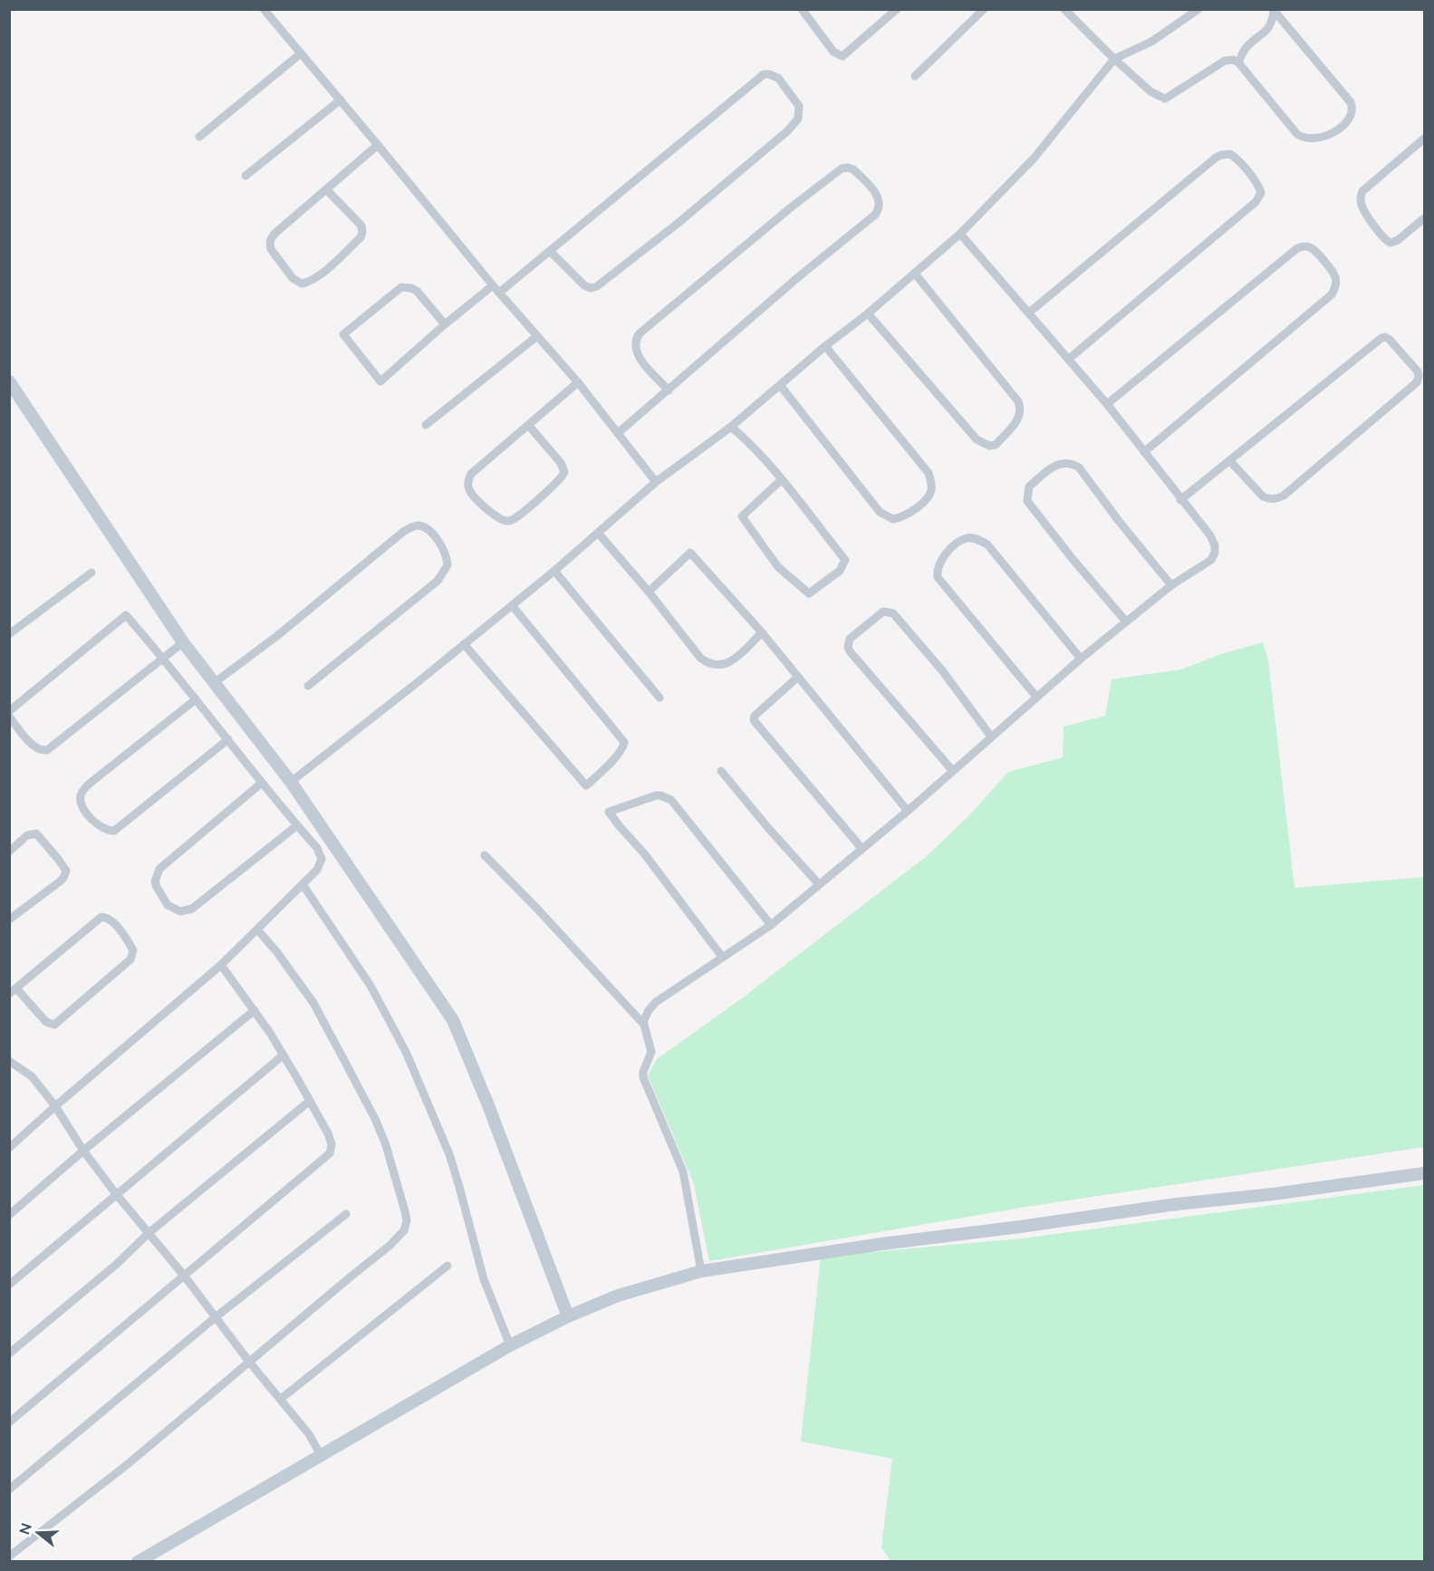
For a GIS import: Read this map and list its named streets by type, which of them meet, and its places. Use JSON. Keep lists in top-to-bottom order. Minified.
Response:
{"north":"left"}
